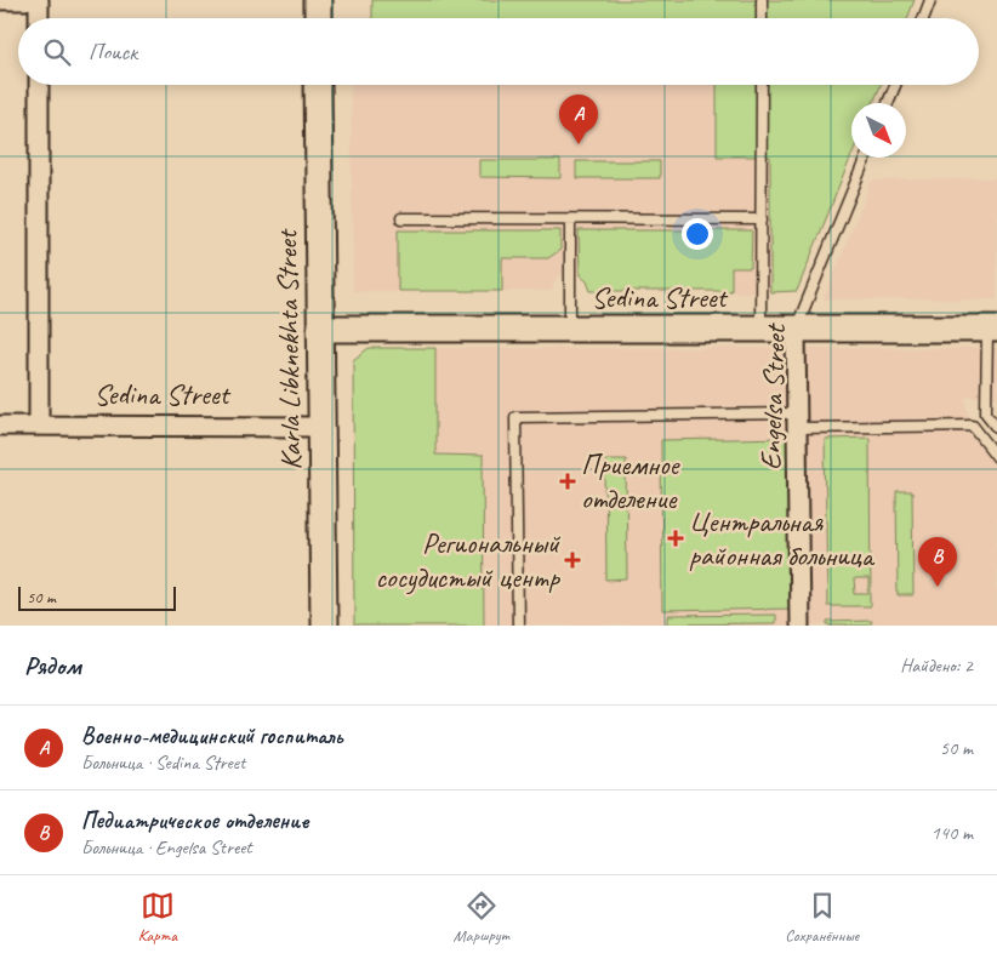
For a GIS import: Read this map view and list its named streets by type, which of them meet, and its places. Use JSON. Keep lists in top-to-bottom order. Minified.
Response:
{"streets":{"street":["Sedina Street","Karla Libknekhta Street","Engelsa Street"]},"crossings":[["Sedina Street","Karla Libknekhta Street"],["Sedina Street","Engelsa Street"]],"places":{"health":["Приемное отделение","Центральная районная больница","Региональный сосудистый центр"]},"scale_bar":"50 m","north":"bottom right","page":{"search":"Поиск","pins":["A","B"],"scale":"50 m","heading":["Рядом","Найдено: 2"],"list":[{"mark":"A","name":"Военно-медицинский госпиталь","note":"Больница · Sedina Street","value":"50 m"},{"mark":"B","name":"Педиатрическое отделение","note":"Больница · Engelsa Street","value":"140 m"}],"nav":["Карта","Маршрут","Сохранённые"]}}
